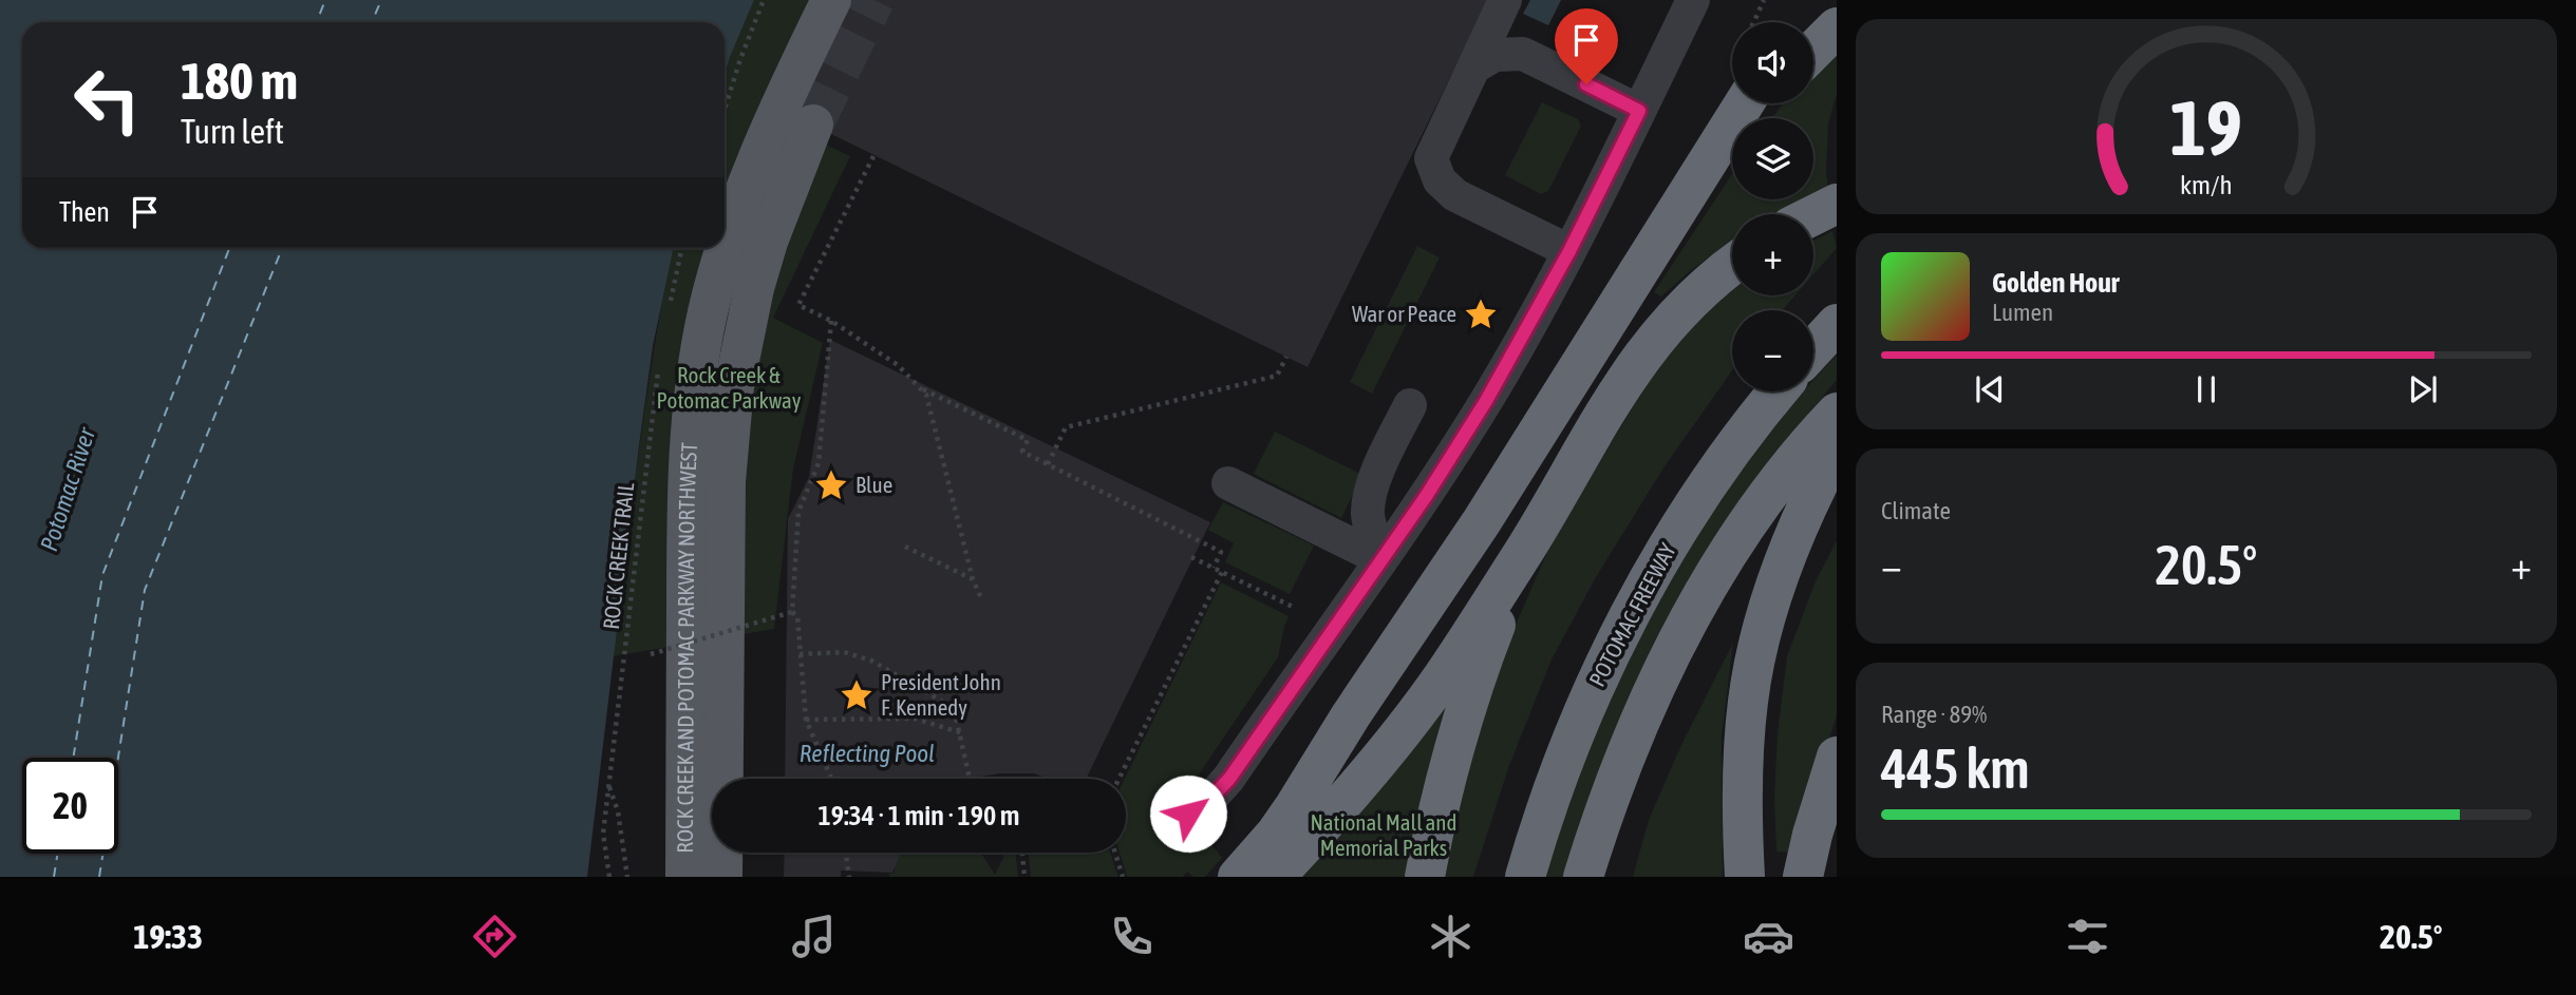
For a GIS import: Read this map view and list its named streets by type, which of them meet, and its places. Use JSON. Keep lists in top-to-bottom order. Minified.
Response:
{"streets":{"highway":["POTOMAC FREEWAY"],"main road":["ROCK CREEK AND POTOMAC PARKWAY NORTHWEST"],"path":["ROCK CREEK TRAIL"]},"water":["Potomac River","Reflecting Pool"],"parks":["Rock Creek & Potomac Parkway","National Mall and Memorial Parks"],"places":{"place":["War or Peace","Blue","President John F. Kennedy"]},"page":{"map_buttons":["+","−"],"turn":["180 m","Turn left"],"then":"Then","song":["Golden Hour","Lumen"],"tile":["Climate",["Range · 89%","445 km"]],"heat":["−","20.5°","+"],"limit":"20","trip":"19:34 · 1 min · 190 m","tabs":["19:33","20.5°"],"gauge":["19","km/h"]}}
